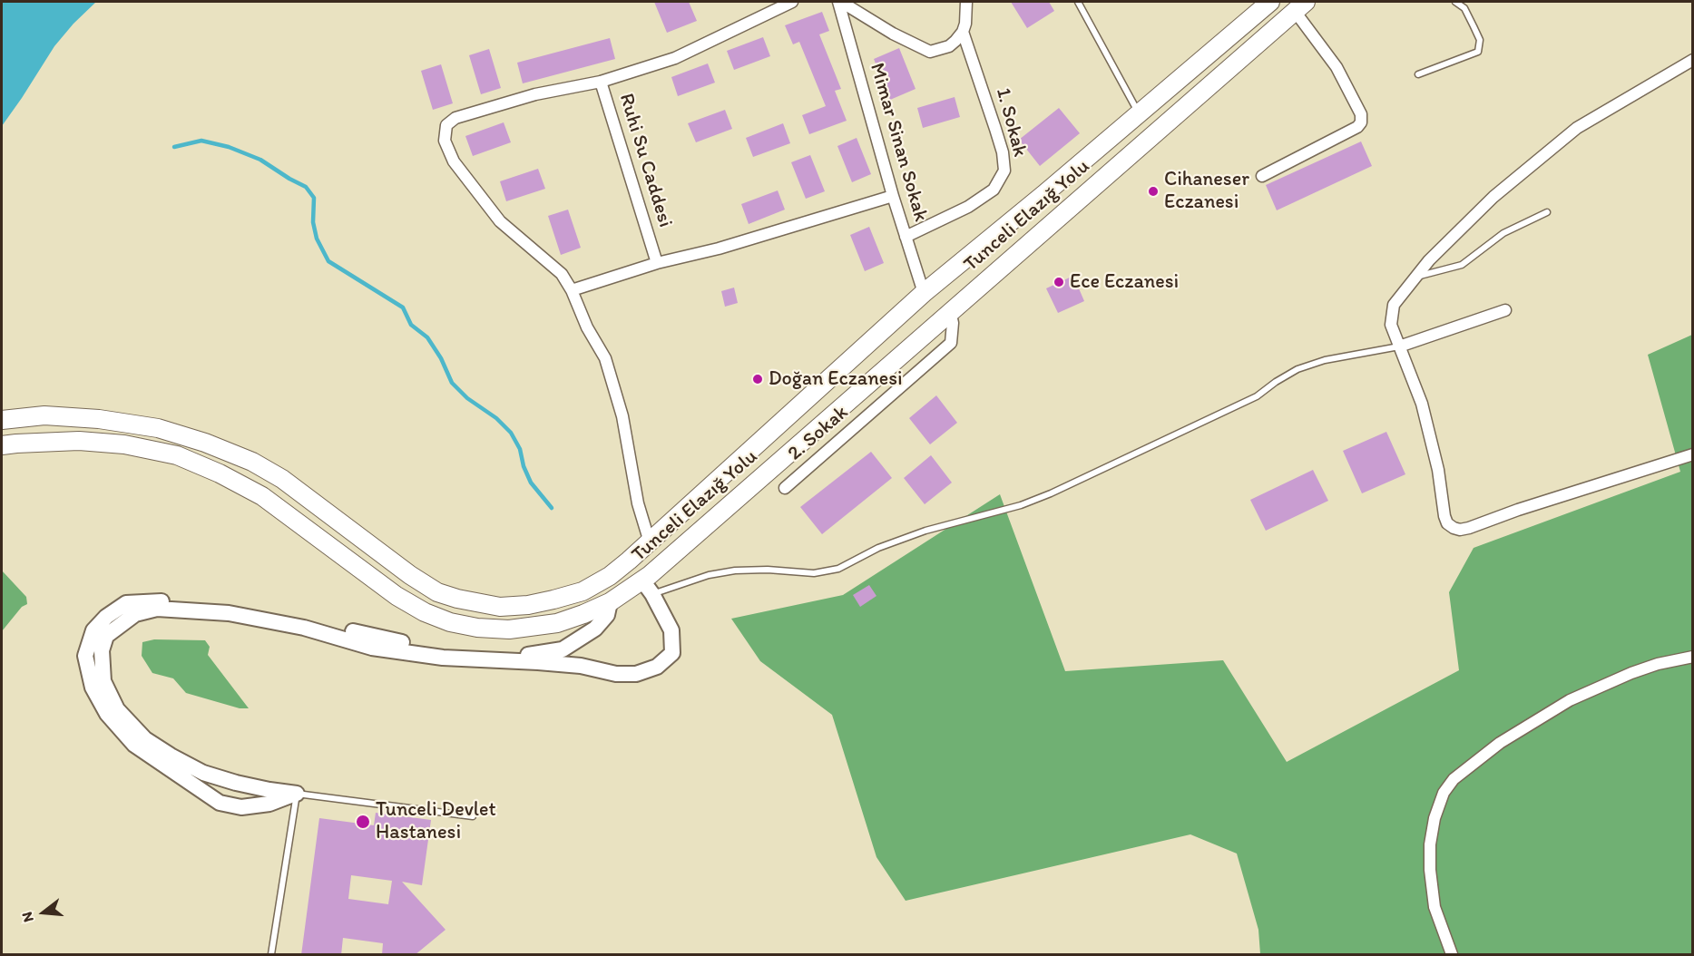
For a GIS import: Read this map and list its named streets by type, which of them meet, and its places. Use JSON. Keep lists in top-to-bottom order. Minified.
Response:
{"streets":{"main road":["Tunceli Elazığ Yolu"],"street":["1. Sokak","Mimar Sinan Sokak","Ruhi Su Caddesi","2. Sokak"]},"crossings":[["1. Sokak","Mimar Sinan Sokak"],["Mimar Sinan Sokak","Tunceli Elazığ Yolu"],["Tunceli Elazığ Yolu","2. Sokak"]],"places":["Cihaneser Eczanesi","Ece Eczanesi","Doğan Eczanesi","Tunceli Devlet Hastanesi"],"north":"left"}
